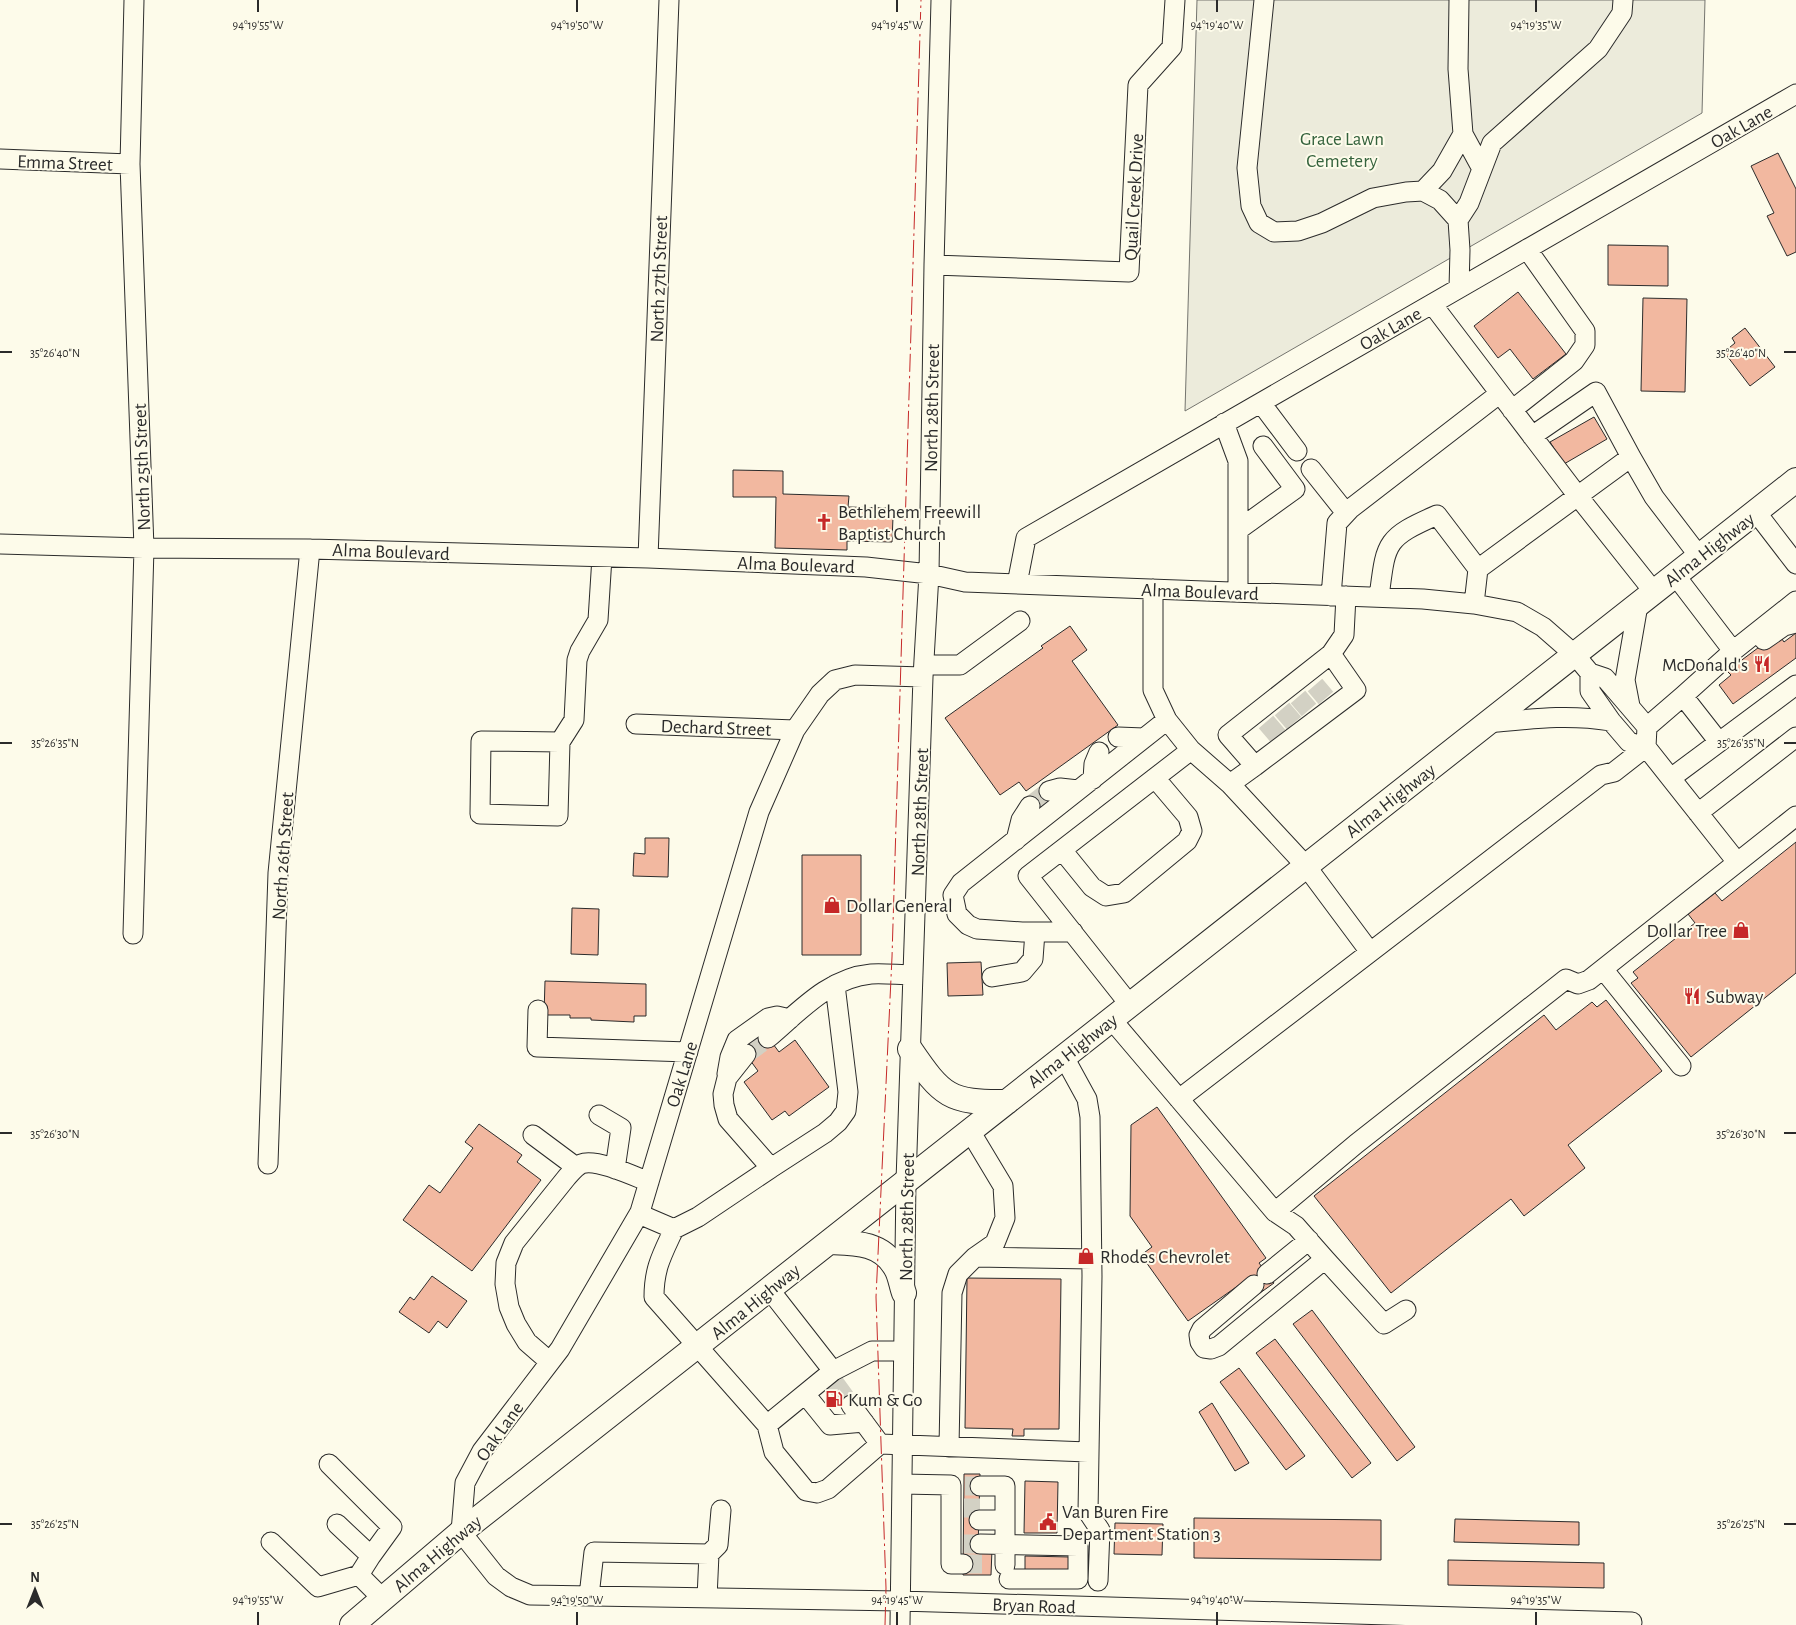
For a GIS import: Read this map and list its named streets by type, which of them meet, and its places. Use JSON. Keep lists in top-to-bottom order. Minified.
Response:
{"streets":{"main road":["Alma Highway"],"street":["Oak Lane","Emma Street","Quail Creek Drive","North 27th Street","North 28th Street","North 25th Street","Alma Boulevard","Dechard Street","North 26th Street","Bryan Road"]},"crossings":[["Oak Lane","North 28th Street"],["Oak Lane","Alma Highway"],["Oak Lane","Alma Boulevard"],["Oak Lane","Dechard Street"],["Oak Lane","Bryan Road"],["Emma Street","North 25th Street"],["Quail Creek Drive","North 28th Street"],["North 27th Street","Alma Boulevard"],["North 28th Street","Alma Highway"],["North 28th Street","Alma Boulevard"],["North 28th Street","Bryan Road"],["North 25th Street","Alma Boulevard"],["Alma Highway","Alma Boulevard"],["Alma Highway","Bryan Road"],["Alma Boulevard","North 26th Street"]],"parks":["Grace Lawn Cemetery"],"places":{"church":["Bethlehem Freewill Baptist Church"],"restaurant":["McDonald's","Subway"],"shop":["Dollar General","Dollar Tree","Rhodes Chevrolet"],"fuel station":["Kum & Go"],"public building":["Van Buren Fire Department Station 3"]},"north":"top","coordinates":["94°19'55\"W","94°19'50\"W","94°19'45\"W","94°19'40\"W","94°19'35\"W","35°26'40\"N","35°26'35\"N","35°26'30\"N","35°26'25\"N"]}
